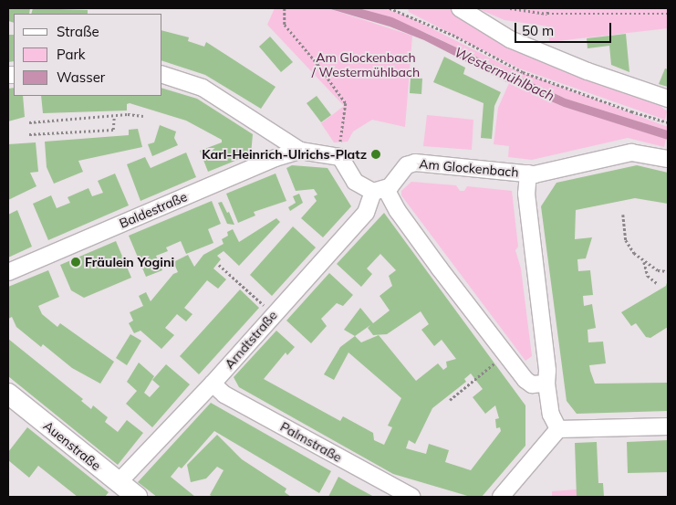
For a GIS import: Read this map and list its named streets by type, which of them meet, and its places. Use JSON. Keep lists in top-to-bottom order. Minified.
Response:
{"streets":{"main road":["Auenstraße"],"street":["Am Glockenbach","Baldestraße","Arndtstraße","Palmstraße"]},"crossings":[["Am Glockenbach","Arndtstraße"],["Arndtstraße","Palmstraße"],["Arndtstraße","Auenstraße"]],"water":["Westermühlbach"],"parks":["Am Glockenbach / Westermühlbach"],"places":["Karl-Heinrich-Ulrichs-Platz","Fräulein Yogini"],"legend":["Straße","Park","Wasser"],"scale_bar":"50 m"}
